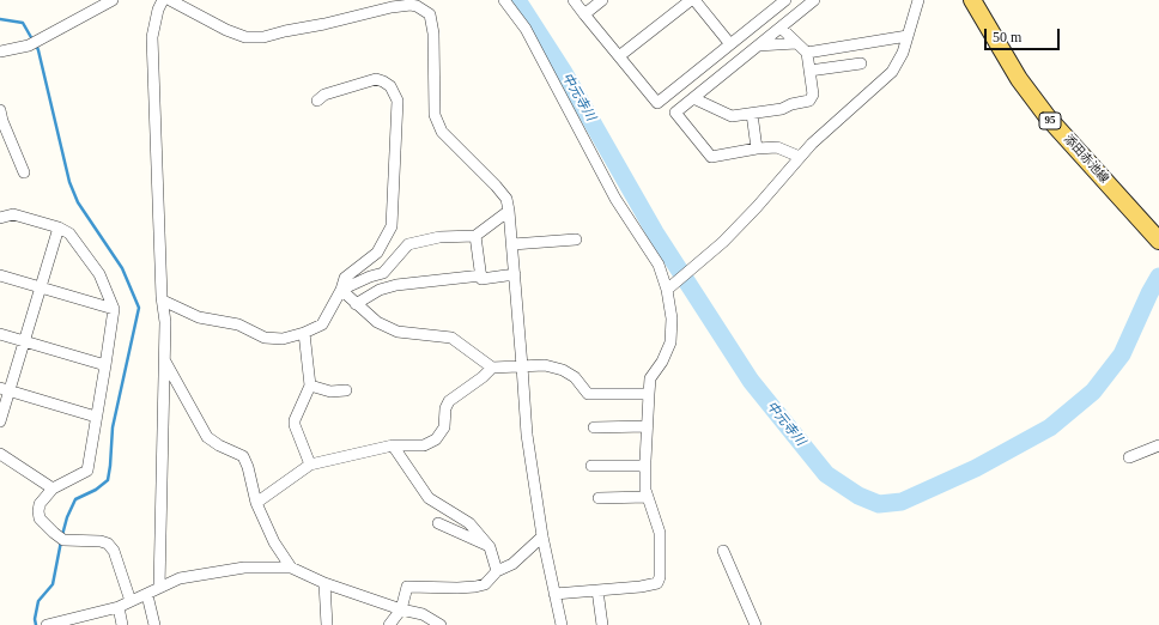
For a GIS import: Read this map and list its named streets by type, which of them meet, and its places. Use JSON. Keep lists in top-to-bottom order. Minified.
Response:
{"streets":{"main road":["95","添田赤池線"]},"water":["中元寺川"],"scale_bar":"50 m"}
